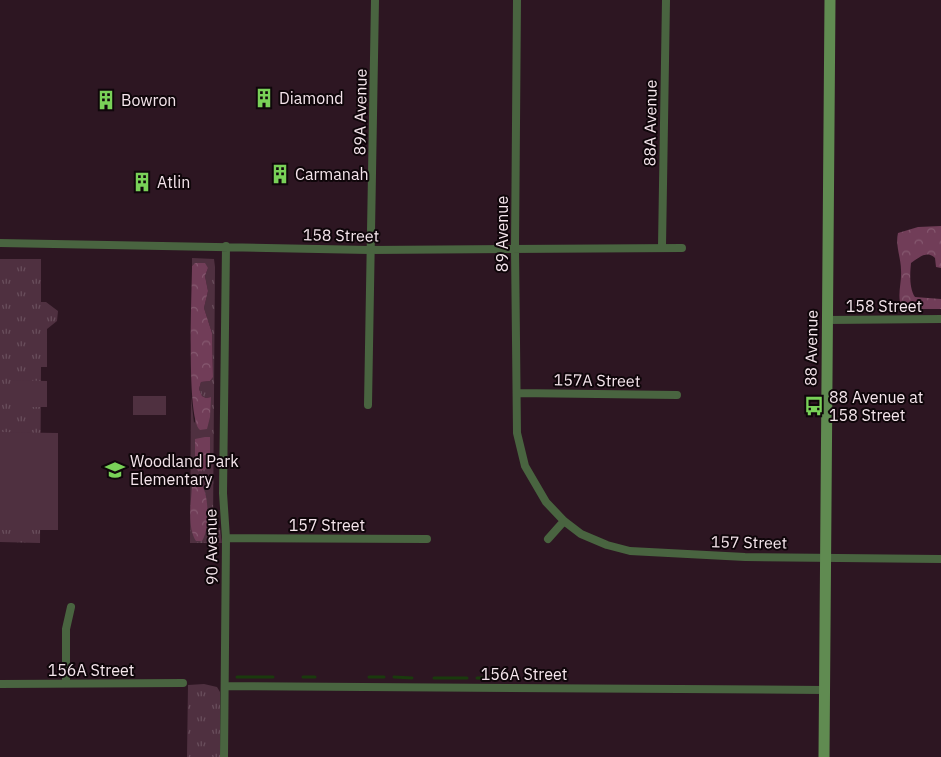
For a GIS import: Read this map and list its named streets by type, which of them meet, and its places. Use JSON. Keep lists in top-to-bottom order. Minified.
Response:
{"streets":{"main road":["88 Avenue"],"street":["89A Avenue","88A Avenue","89 Avenue","158 Street","157A Street","157 Street","90 Avenue","156A Street"]},"crossings":[["89A Avenue","158 Street"],["88A Avenue","158 Street"],["89 Avenue","158 Street"],["89 Avenue","157A Street"],["89 Avenue","157 Street"],["158 Street","88 Avenue"],["158 Street","90 Avenue"],["88 Avenue","157 Street"],["88 Avenue","156A Street"],["157 Street","90 Avenue"],["90 Avenue","156A Street"]],"places":{"building":["Diamond","Bowron","Carmanah","Atlin"],"bus stop":["88 Avenue at 158 Street"],"school or university":["Woodland Park Elementary"]}}
